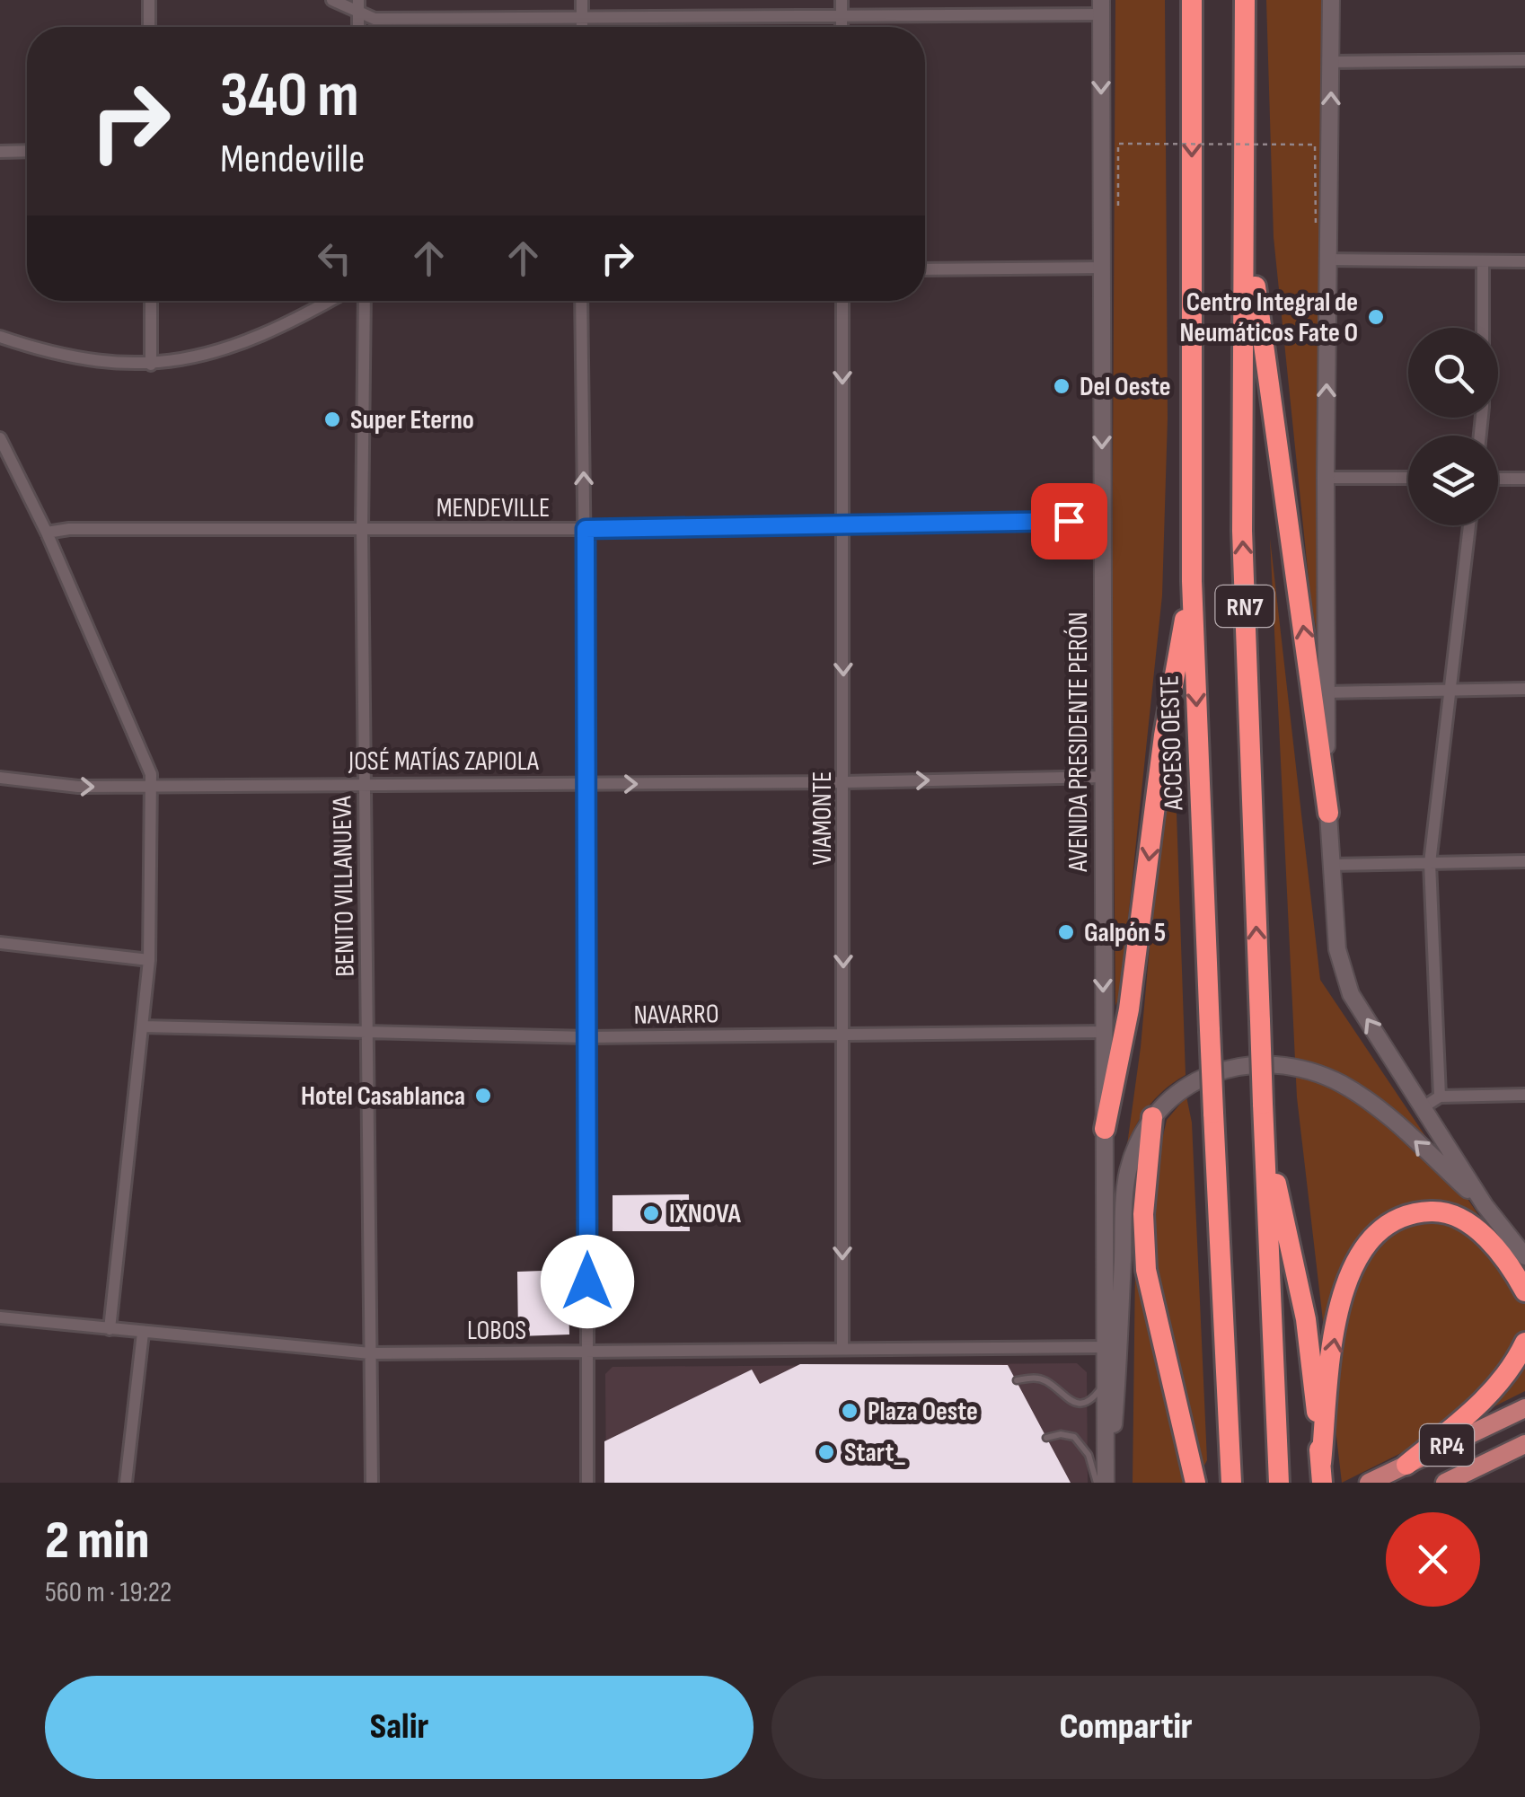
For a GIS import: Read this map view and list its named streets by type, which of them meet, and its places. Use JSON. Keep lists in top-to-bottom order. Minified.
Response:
{"streets":{"highway":["RN7","ACCESO OESTE"],"main road":["RP4"],"street":["MENDEVILLE","AVENIDA PRESIDENTE PERÓN","JOSÉ MATÍAS ZAPIOLA","VIAMONTE","BENITO VILLANUEVA","NAVARRO","LOBOS"]},"crossings":[["MENDEVILLE","AVENIDA PRESIDENTE PERÓN"],["MENDEVILLE","VIAMONTE"],["MENDEVILLE","BENITO VILLANUEVA"],["AVENIDA PRESIDENTE PERÓN","JOSÉ MATÍAS ZAPIOLA"],["AVENIDA PRESIDENTE PERÓN","NAVARRO"],["AVENIDA PRESIDENTE PERÓN","LOBOS"],["JOSÉ MATÍAS ZAPIOLA","VIAMONTE"],["JOSÉ MATÍAS ZAPIOLA","BENITO VILLANUEVA"],["VIAMONTE","NAVARRO"],["VIAMONTE","LOBOS"],["BENITO VILLANUEVA","NAVARRO"],["BENITO VILLANUEVA","LOBOS"]],"one_way":["AVENIDA PRESIDENTE PERÓN","JOSÉ MATÍAS ZAPIOLA","VIAMONTE"],"places":["Centro Integral de Neumáticos Fate O","Del Oeste","Super Eterno","Galpón 5","Hotel Casablanca","IXNOVA","Plaza Oeste","Start_"],"page":{"turn":["340 m","Mendeville"],"heading":["2 min","560 m · 19:22"],"buttons":["Salir","Compartir"]}}
